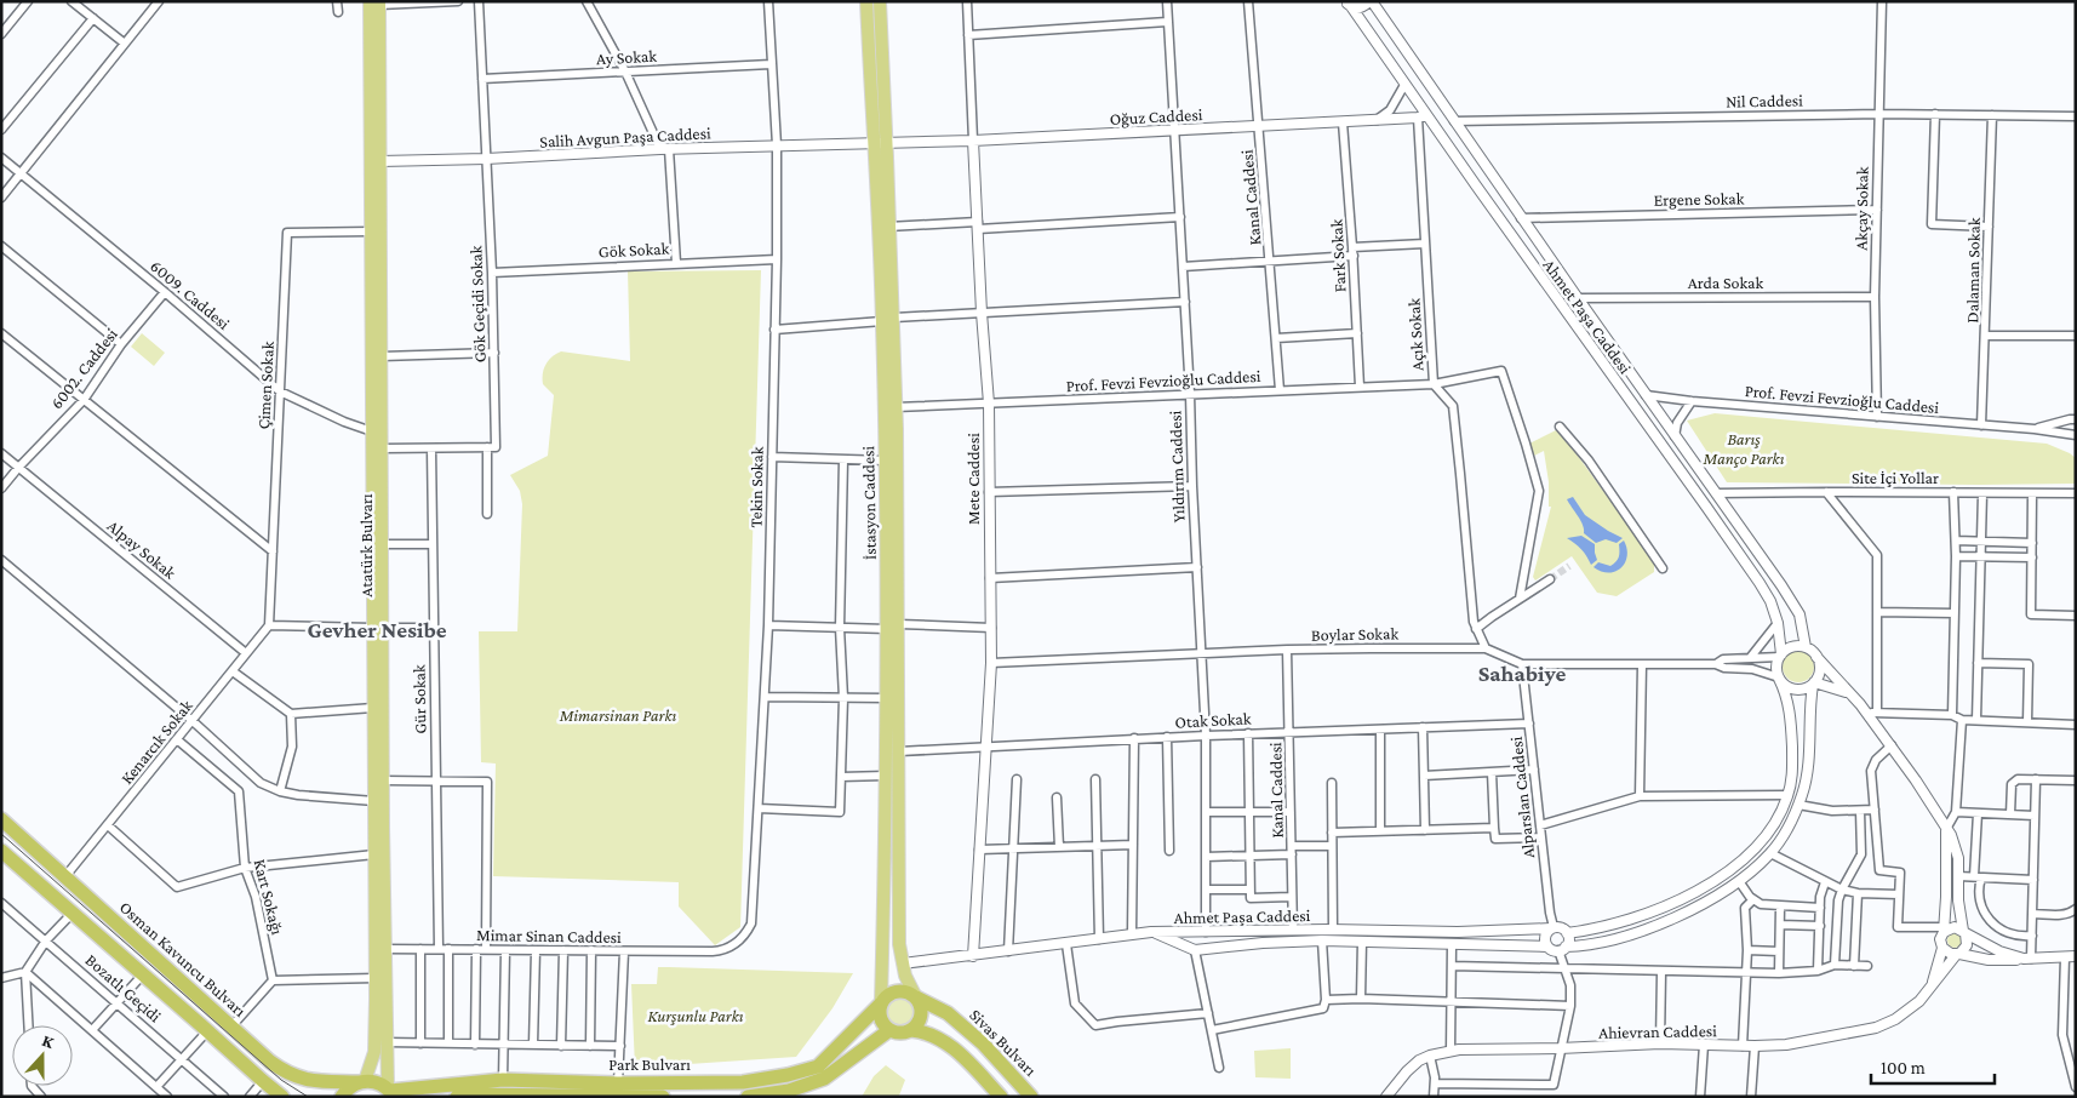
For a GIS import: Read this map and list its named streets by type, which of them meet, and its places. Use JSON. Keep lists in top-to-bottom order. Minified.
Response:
{"streets":{"highway":["Osman Kavuncu Bulvarı","Sivas Bulvarı","Park Bulvarı"],"main road":["İstasyon Caddesi","Atatürk Bulvarı"],"street":["Ay Sokak","Nil Caddesi","Oğuz Caddesi","Salih Avgun Paşa Caddesi","Kanal Caddesi","Ergene Sokak","Akçay Sokak","Gök Sokak","Fark Sokak","Dalaman Sokak","Arda Sokak","6009. Caddesi","Gök Geçidi Sokak","Ahmet Paşa Caddesi","Açık Sokak","6002. Caddesi","Prof. Fevzi Fevzioğlu Caddesi","Çimen Sokak","Yıldırım Caddesi","Site İçi Yollar","Mete Caddesi","Tekin Sokak","Alpay Sokak","Boylar Sokak","Gür Sokak","Otak Sokak","Kenarcık Sokak","Alparslan Caddesi","Kart Sokağı","Mimar Sinan Caddesi","Bozatlı Geçidi","Ahievran Caddesi"]},"crossings":[["Ay Sokak","Gök Geçidi Sokak"],["Ay Sokak","Tekin Sokak"],["Nil Caddesi","Akçay Sokak"],["Nil Caddesi","Dalaman Sokak"],["Nil Caddesi","Ahmet Paşa Caddesi"],["Oğuz Caddesi","Salih Avgun Paşa Caddesi"],["Oğuz Caddesi","Kanal Caddesi"],["Oğuz Caddesi","Fark Sokak"],["Oğuz Caddesi","Ahmet Paşa Caddesi"],["Oğuz Caddesi","Açık Sokak"],["Oğuz Caddesi","Yıldırım Caddesi"],["Oğuz Caddesi","Mete Caddesi"],["Oğuz Caddesi","İstasyon Caddesi"],["Salih Avgun Paşa Caddesi","Gök Geçidi Sokak"],["Salih Avgun Paşa Caddesi","Tekin Sokak"],["Salih Avgun Paşa Caddesi","İstasyon Caddesi"],["Salih Avgun Paşa Caddesi","Atatürk Bulvarı"],["Kanal Caddesi","Ahmet Paşa Caddesi"],["Kanal Caddesi","Prof. Fevzi Fevzioğlu Caddesi"],["Kanal Caddesi","Boylar Sokak"],["Kanal Caddesi","Otak Sokak"],["Ergene Sokak","Akçay Sokak"],["Ergene Sokak","Ahmet Paşa Caddesi"],["Akçay Sokak","Arda Sokak"],["Akçay Sokak","Prof. Fevzi Fevzioğlu Caddesi"],["Gök Sokak","Gök Geçidi Sokak"],["Gök Sokak","Tekin Sokak"],["Fark Sokak","Prof. Fevzi Fevzioğlu Caddesi"],["Dalaman Sokak","Prof. Fevzi Fevzioğlu Caddesi"],["Arda Sokak","Ahmet Paşa Caddesi"],["6009. Caddesi","6002. Caddesi"],["6009. Caddesi","Çimen Sokak"],["6009. Caddesi","Atatürk Bulvarı"],["Ahmet Paşa Caddesi","Açık Sokak"],["Ahmet Paşa Caddesi","Prof. Fevzi Fevzioğlu Caddesi"],["Ahmet Paşa Caddesi","Yıldırım Caddesi"],["Ahmet Paşa Caddesi","Site İçi Yollar"],["Ahmet Paşa Caddesi","Boylar Sokak"],["Ahmet Paşa Caddesi","Alparslan Caddesi"],["Açık Sokak","Prof. Fevzi Fevzioğlu Caddesi"],["Açık Sokak","Boylar Sokak"],["6002. Caddesi","Alpay Sokak"],["Prof. Fevzi Fevzioğlu Caddesi","Yıldırım Caddesi"],["Prof. Fevzi Fevzioğlu Caddesi","Mete Caddesi"],["Prof. Fevzi Fevzioğlu Caddesi","İstasyon Caddesi"],["Çimen Sokak","Atatürk Bulvarı"],["Çimen Sokak","Kenarcık Sokak"],["Yıldırım Caddesi","Boylar Sokak"],["Yıldırım Caddesi","Otak Sokak"],["Mete Caddesi","Boylar Sokak"],["Mete Caddesi","Otak Sokak"],["Tekin Sokak","Mimar Sinan Caddesi"],["İstasyon Caddesi","Otak Sokak"],["İstasyon Caddesi","Sivas Bulvarı"],["İstasyon Caddesi","Park Bulvarı"],["Atatürk Bulvarı","Mimar Sinan Caddesi"],["Atatürk Bulvarı","Osman Kavuncu Bulvarı"],["Atatürk Bulvarı","Park Bulvarı"],["Alpay Sokak","Kenarcık Sokak"],["Boylar Sokak","Alparslan Caddesi"],["Gür Sokak","Mimar Sinan Caddesi"],["Otak Sokak","Alparslan Caddesi"],["Kenarcık Sokak","Kart Sokağı"],["Kenarcık Sokak","Osman Kavuncu Bulvarı"],["Osman Kavuncu Bulvarı","Park Bulvarı"],["Sivas Bulvarı","Park Bulvarı"]],"districts":["Gevher Nesibe","Sahabiye"],"parks":["Barış Manço Parkı","Mimarsinan Parkı","Kurşunlu Parkı"],"scale_bar":"100 m","north":"top"}
